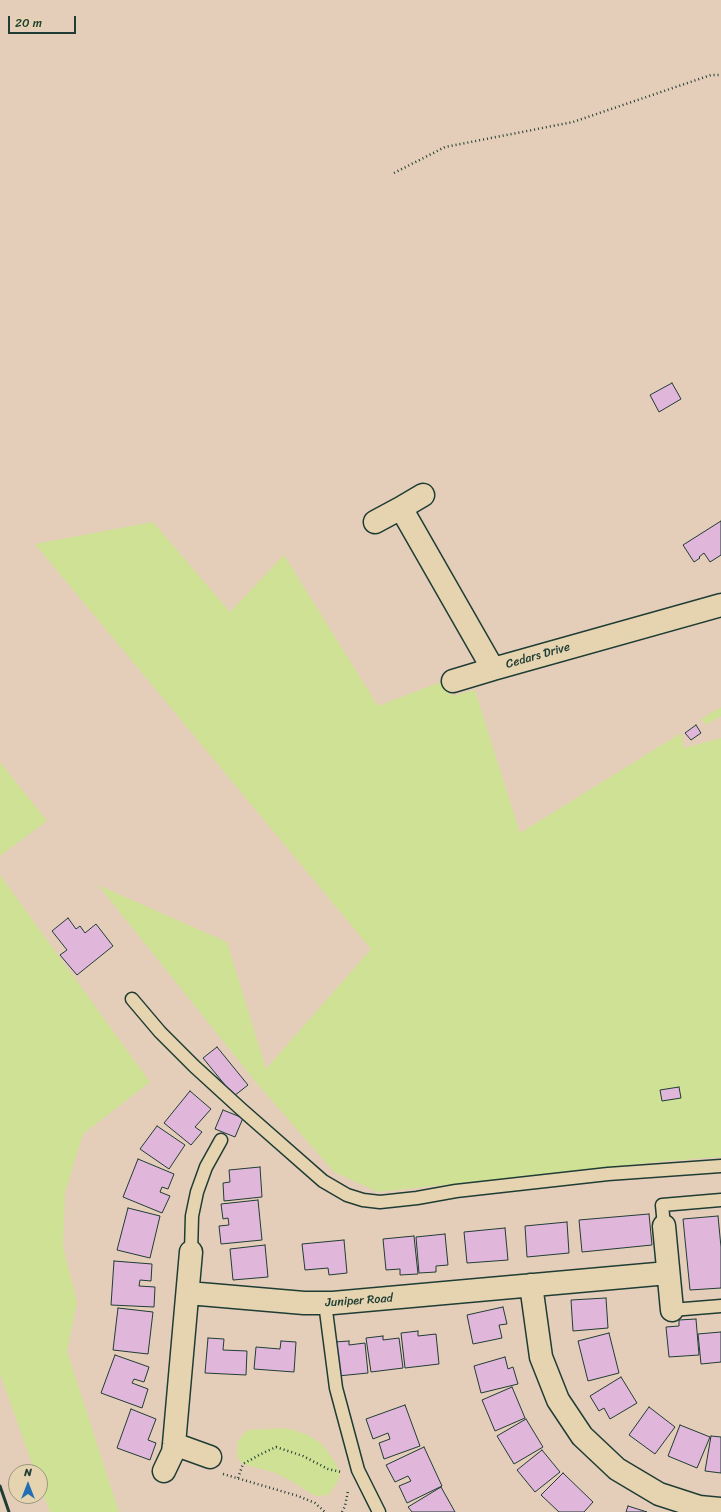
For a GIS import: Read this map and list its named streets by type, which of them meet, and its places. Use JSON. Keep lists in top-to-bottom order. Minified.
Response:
{"streets":{"street":["Cedars Drive","Juniper Road"]},"scale_bar":"20 m","north":"top"}
